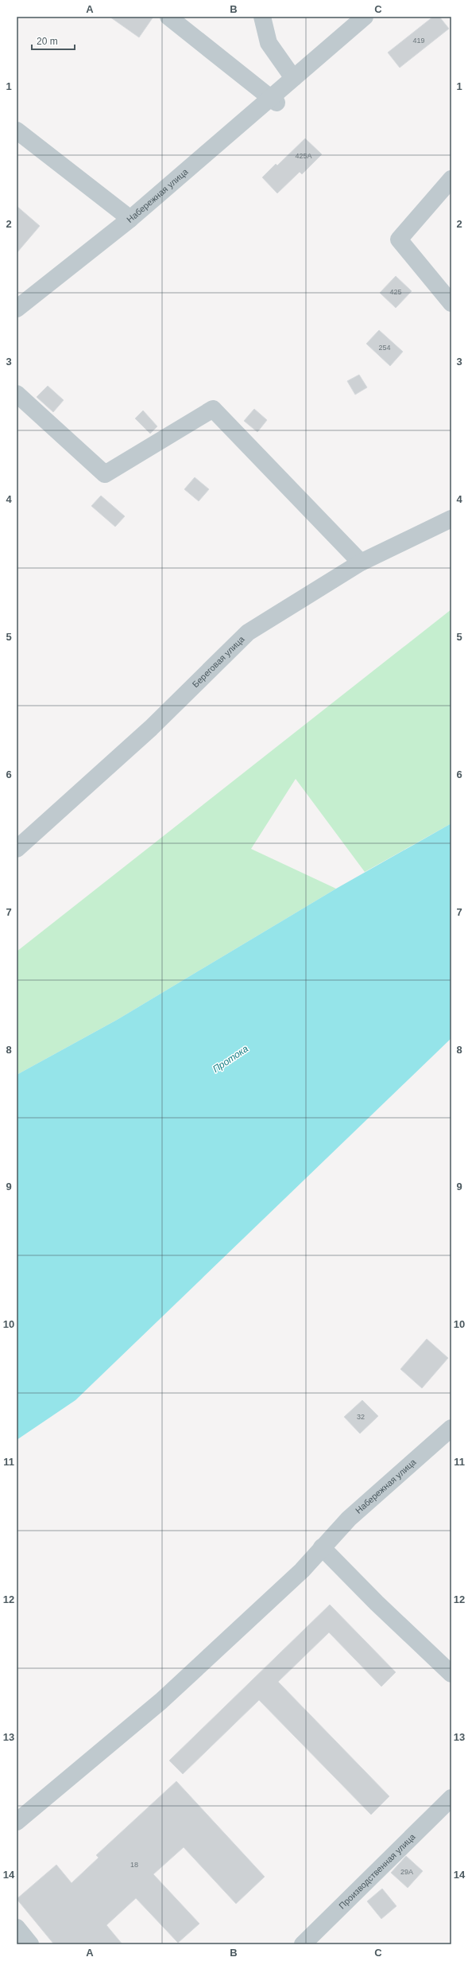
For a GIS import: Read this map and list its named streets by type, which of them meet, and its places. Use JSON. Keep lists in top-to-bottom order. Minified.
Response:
{"streets":{"street":["Набережная улица","Береговая улица","Производственная улица"]},"water":["Протока"],"house_numbers":["419","425А","425","254","32","18","29А"],"scale_bar":"20 m","grid":{"columns":["A","B","C"],"rows":["1","2","3","4","5","6","7","8","9","10","11","12","13","14"]}}
